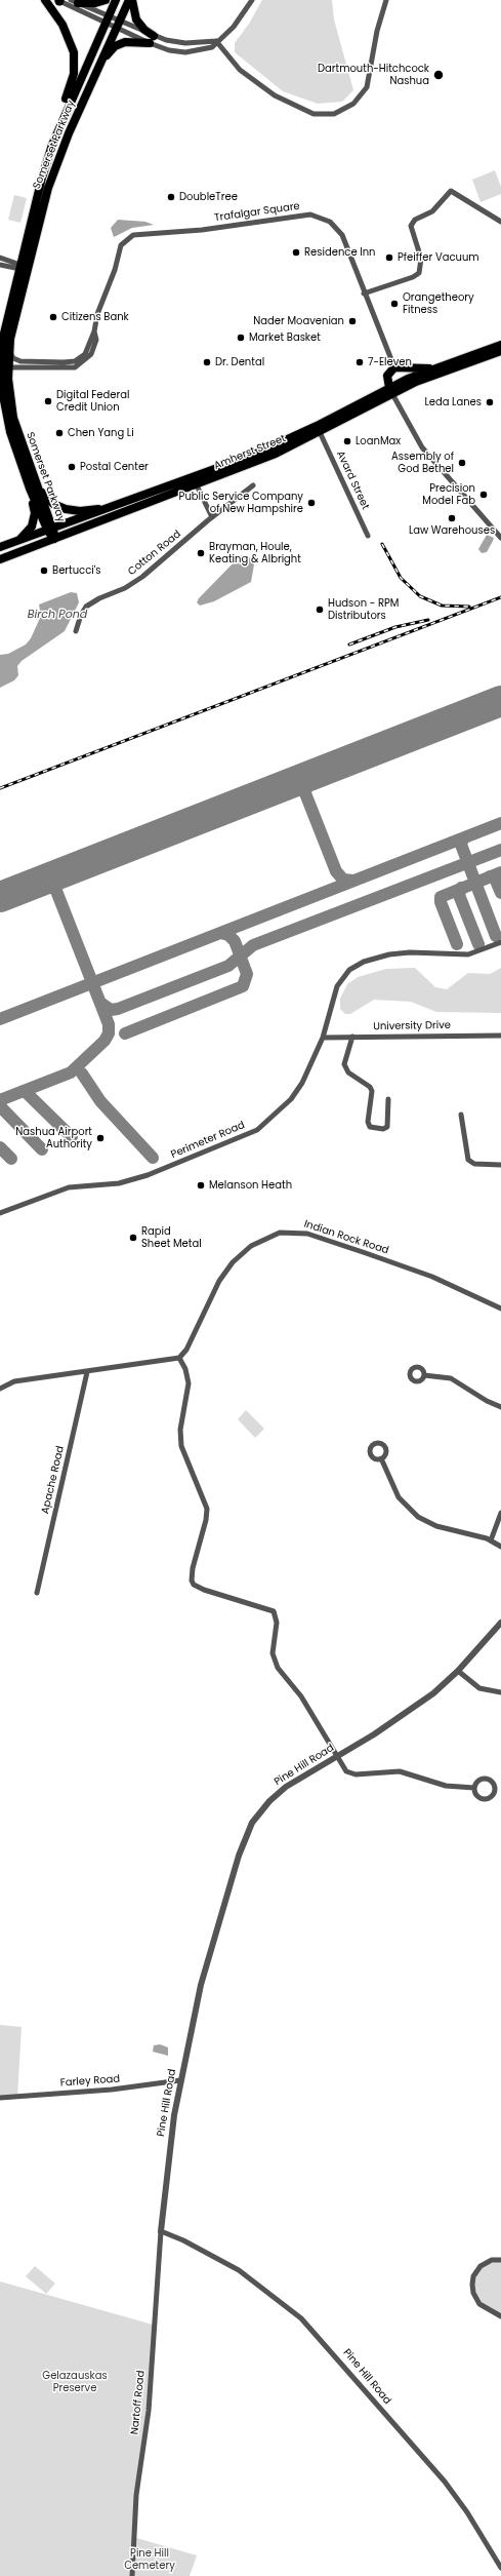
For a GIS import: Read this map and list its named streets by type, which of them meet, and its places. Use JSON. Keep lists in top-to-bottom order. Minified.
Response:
{"streets":{"main road":["Somerset Parkway","Amherst Street"],"street":["Trafalgar Square","Avard Street","Cotton Road","University Drive","Perimeter Road","Indian Rock Road","Apache Road","Pine Hill Road","Farley Road","Nartoff Road"]},"crossings":[["Somerset Parkway","Trafalgar Square"],["Somerset Parkway","Amherst Street"],["Amherst Street","Avard Street"],["University Drive","Perimeter Road"],["Pine Hill Road","Farley Road"],["Pine Hill Road","Nartoff Road"]],"water":["Birch Pond"],"parks":["Gelazauskas Preserve","Pine Hill Cemetery"],"places":["Dartmouth-Hitchcock Nashua","DoubleTree","Residence Inn","Pfeiffer Vacuum","Orangetheory Fitness","Citizens Bank","Nader Moavenian","Market Basket","Dr. Dental","7-Eleven","Digital Federal Credit Union","Leda Lanes","Chen Yang Li","LoanMax","Assembly of God Bethel","Postal Center","Precision Model Fab","Public Service Company of New Hampshire","Law Warehouses","Brayman, Houle, Keating & Albright","Bertucci's","Hudson - RPM Distributors","Nashua Airport Authority","Melanson Heath","Rapid Sheet Metal"]}
